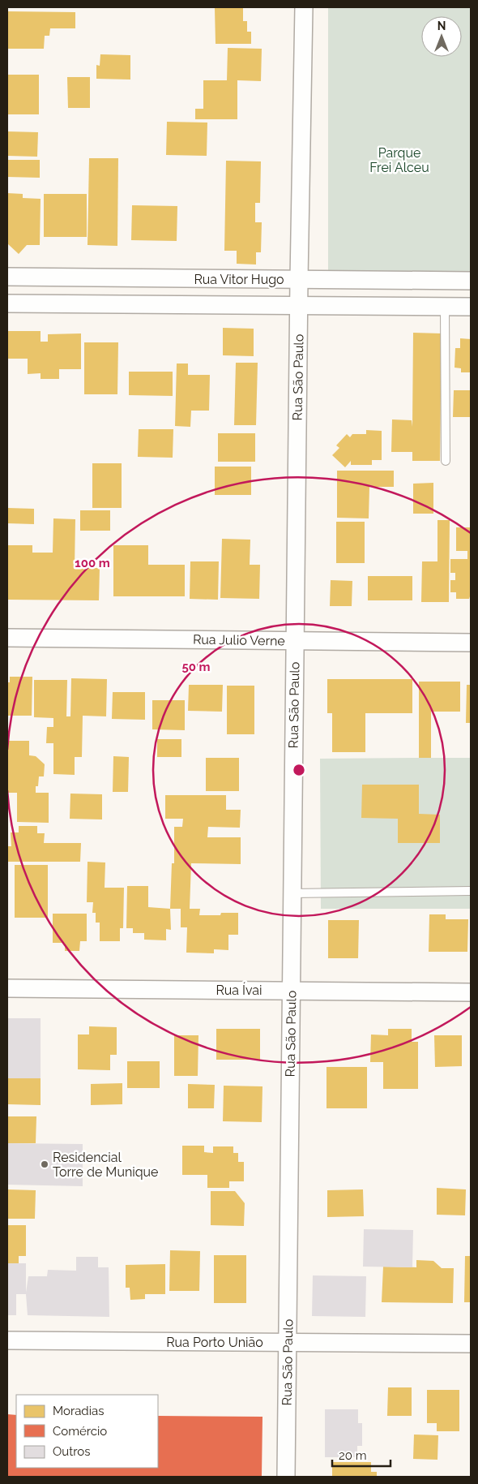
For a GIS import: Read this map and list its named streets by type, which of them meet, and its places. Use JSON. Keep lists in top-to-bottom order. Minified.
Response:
{"streets":{"street":["Rua Vitor Hugo","Rua São Paulo","Rua Julio Verne","Rua Ívai","Rua Porto União"]},"crossings":[["Rua Vitor Hugo","Rua São Paulo"],["Rua São Paulo","Rua Julio Verne"],["Rua São Paulo","Rua Ívai"],["Rua São Paulo","Rua Porto União"]],"parks":["Parque Frei Alceu"],"places":["Residencial Torre de Munique"],"legend":["Moradias","Comércio","Outros"],"scale_bar":"20 m","north":"top","rings":["100 m","50 m"]}
